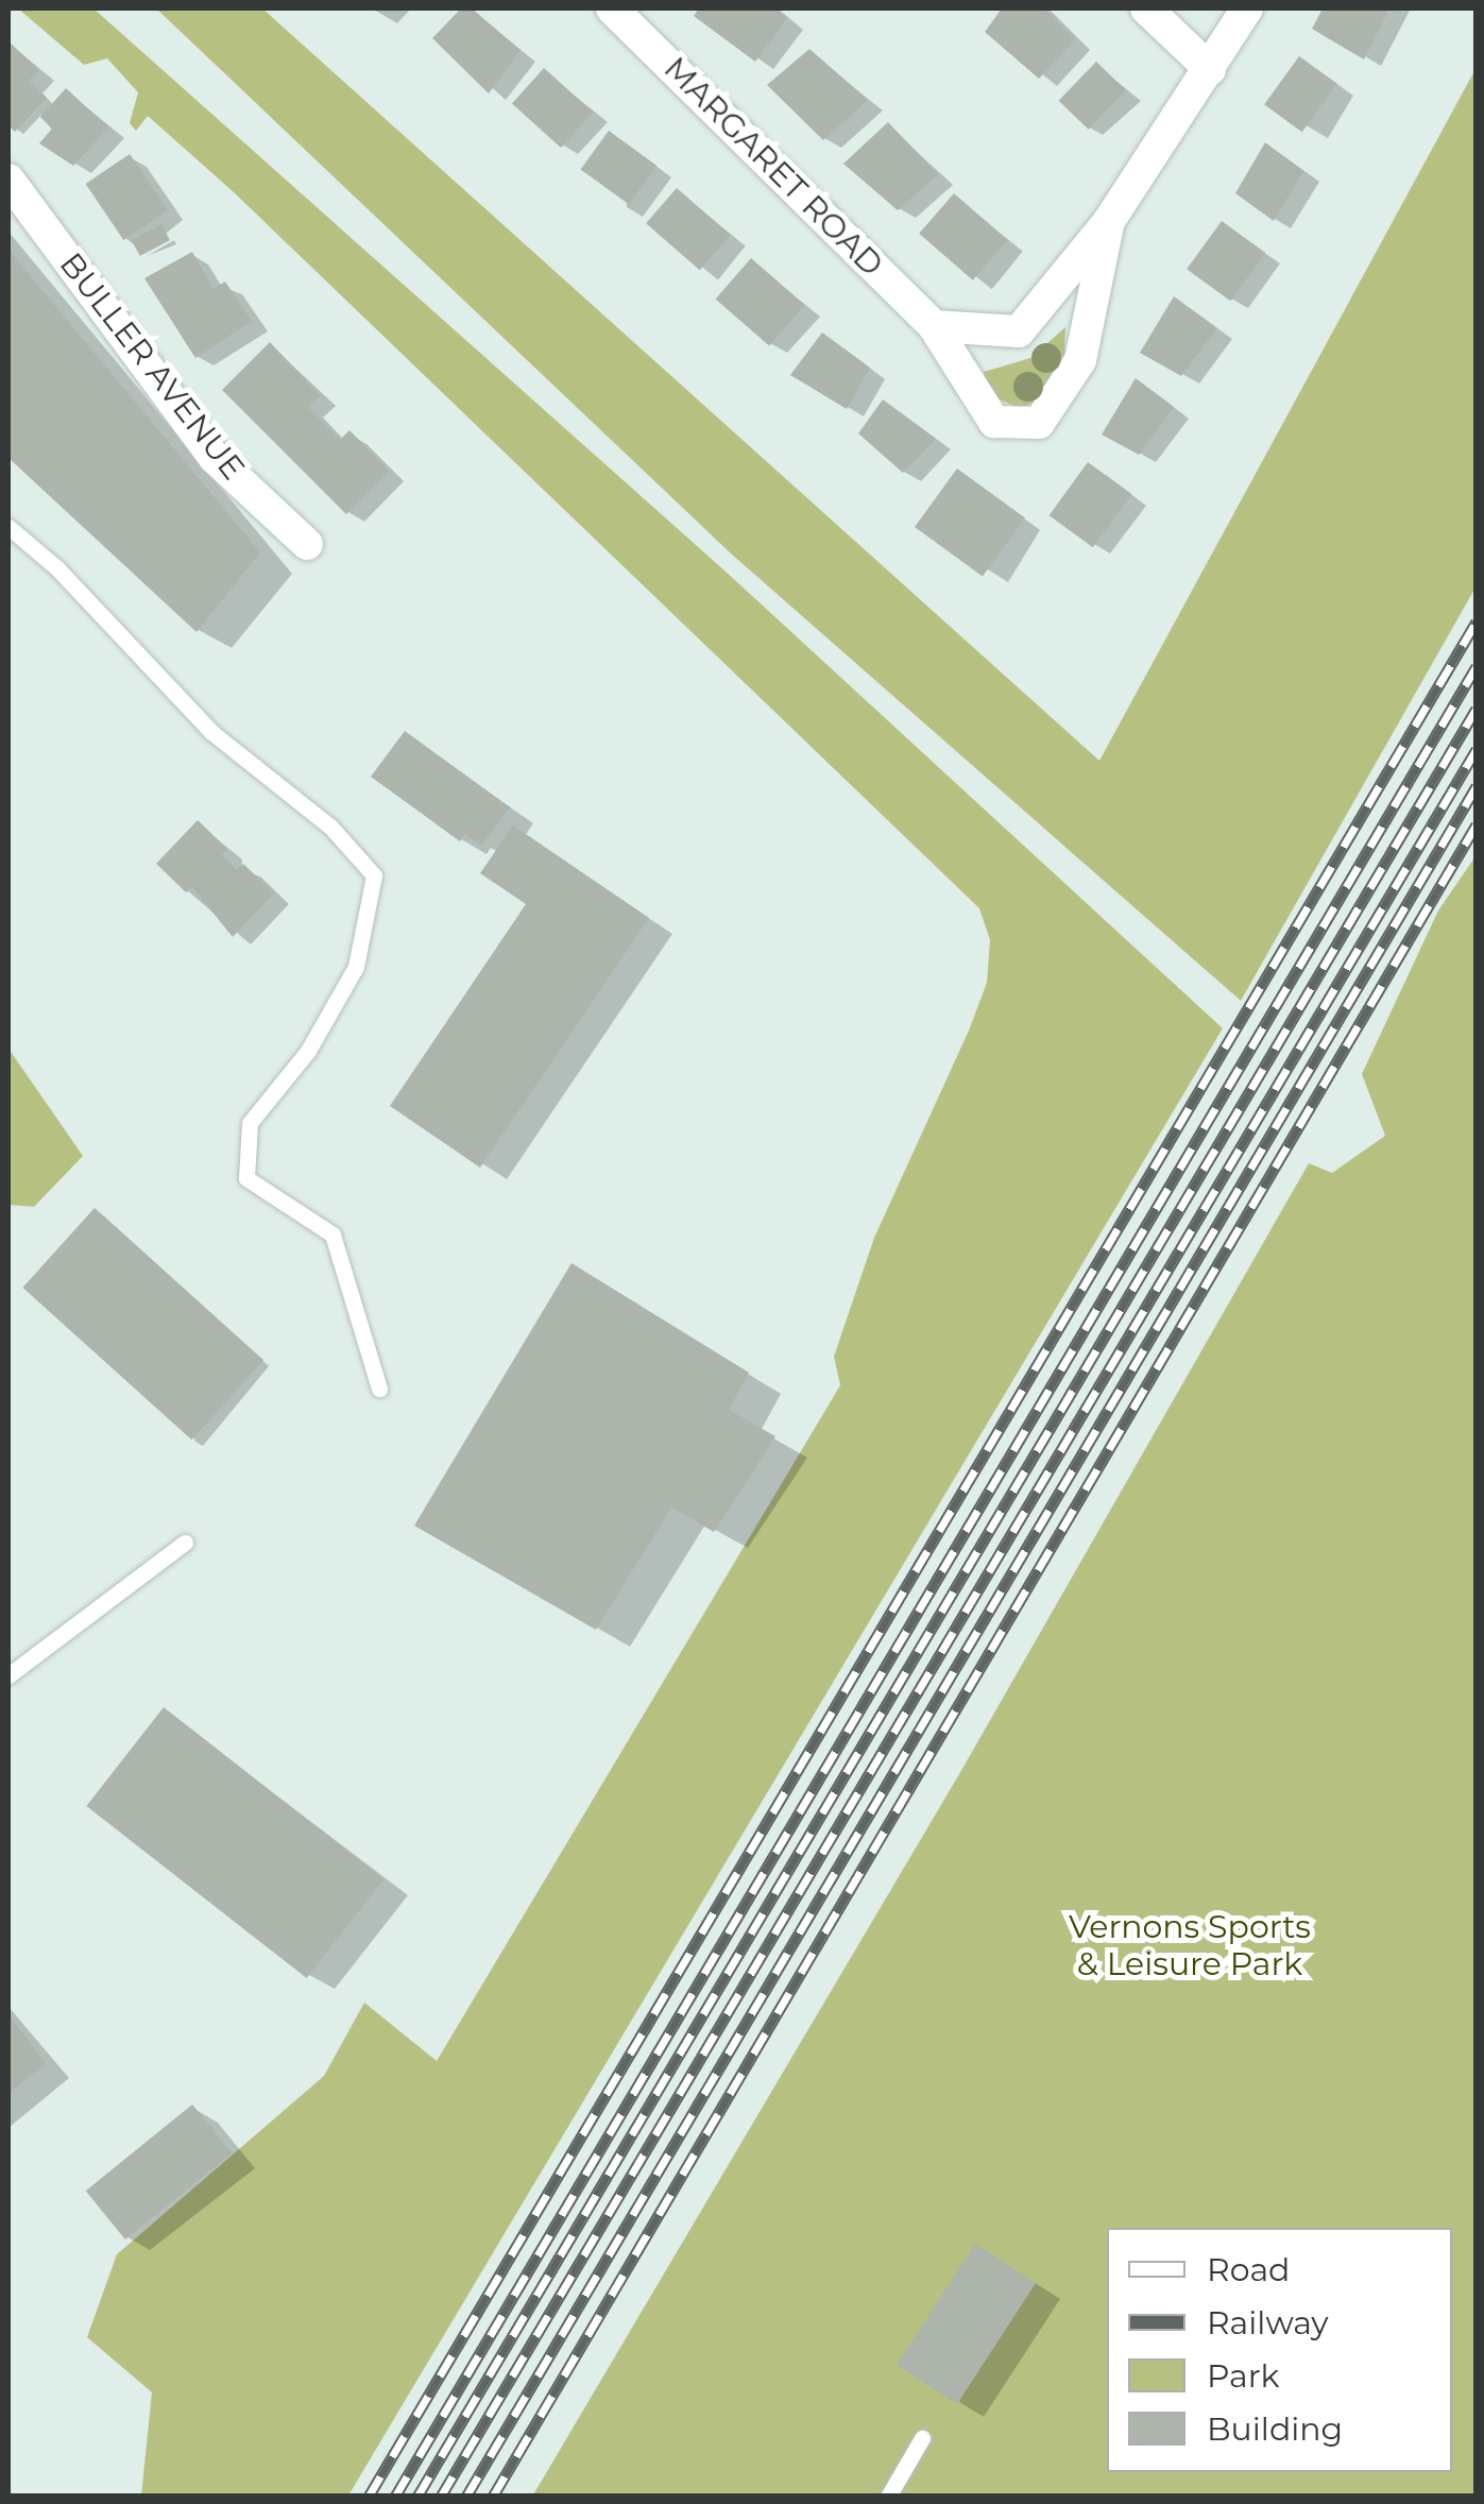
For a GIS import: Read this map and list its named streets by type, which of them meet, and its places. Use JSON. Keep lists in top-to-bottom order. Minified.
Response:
{"streets":{"street":["MARGARET ROAD","BULLER AVENUE"]},"parks":["Vernons Sports & Leisure Park"],"legend":["Road","Railway","Park","Building"]}
